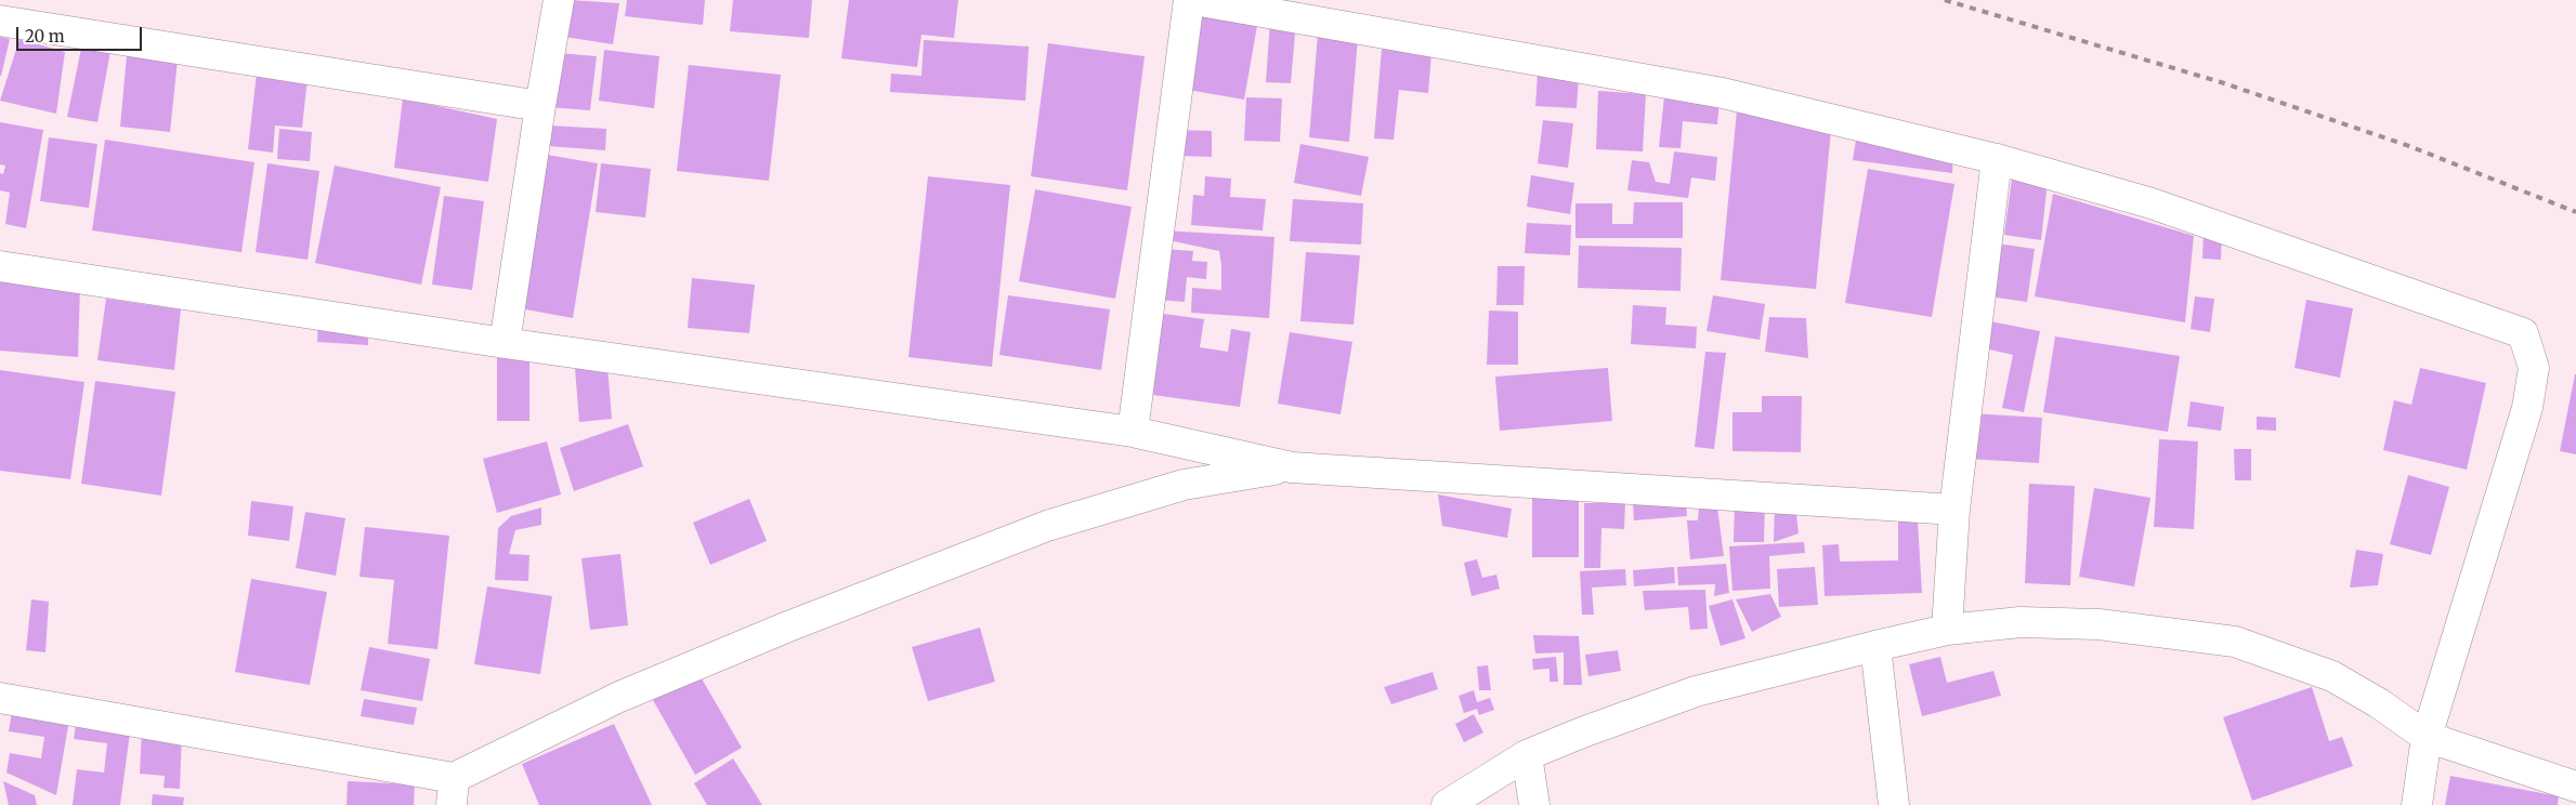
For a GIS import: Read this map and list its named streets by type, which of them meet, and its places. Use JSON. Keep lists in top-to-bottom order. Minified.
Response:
{"scale_bar":"20 m"}
